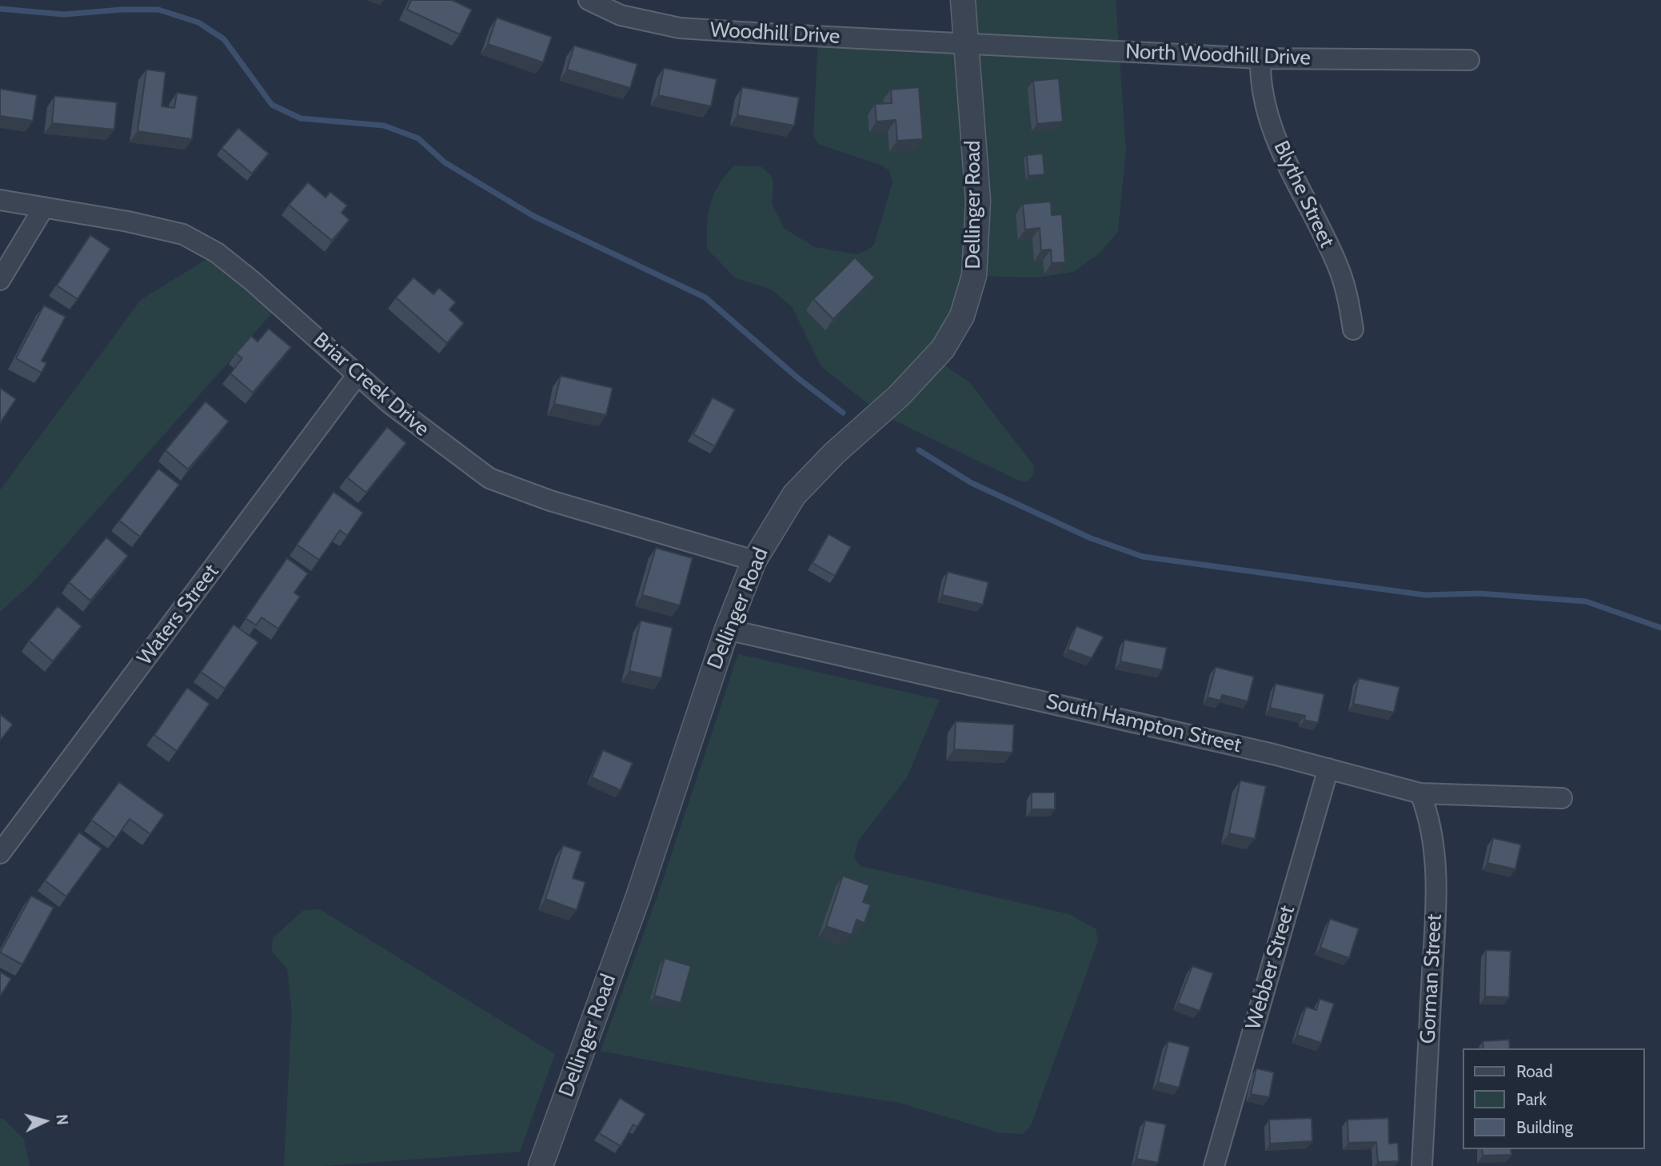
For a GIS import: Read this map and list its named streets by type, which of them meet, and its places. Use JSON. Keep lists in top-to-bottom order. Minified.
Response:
{"streets":{"street":["Woodhill Drive","North Woodhill Drive","Blythe Street","Dellinger Road","Briar Creek Drive","Waters Street","South Hampton Street","Webber Street","Gorman Street"]},"crossings":[["Woodhill Drive","North Woodhill Drive"],["Woodhill Drive","Dellinger Road"],["North Woodhill Drive","Blythe Street"],["North Woodhill Drive","Dellinger Road"],["Dellinger Road","Briar Creek Drive"],["Dellinger Road","South Hampton Street"],["Briar Creek Drive","Waters Street"],["South Hampton Street","Webber Street"],["South Hampton Street","Gorman Street"]],"legend":["Road","Park","Building"],"north":"right"}
